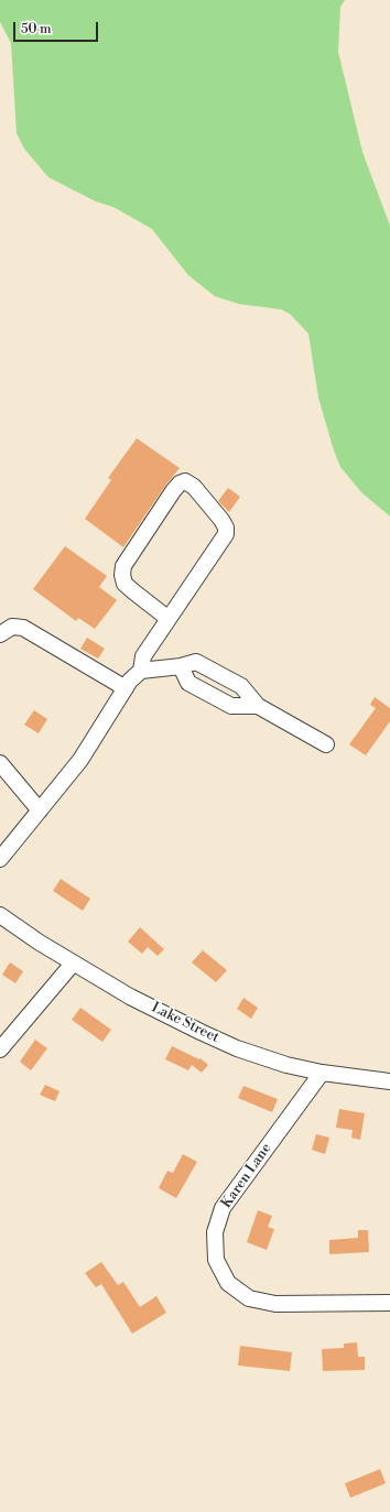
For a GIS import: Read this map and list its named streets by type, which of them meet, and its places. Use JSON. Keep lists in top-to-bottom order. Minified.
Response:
{"streets":{"street":["Lake Street","Karen Lane"]},"crossings":[["Lake Street","Karen Lane"]],"scale_bar":"50 m"}
